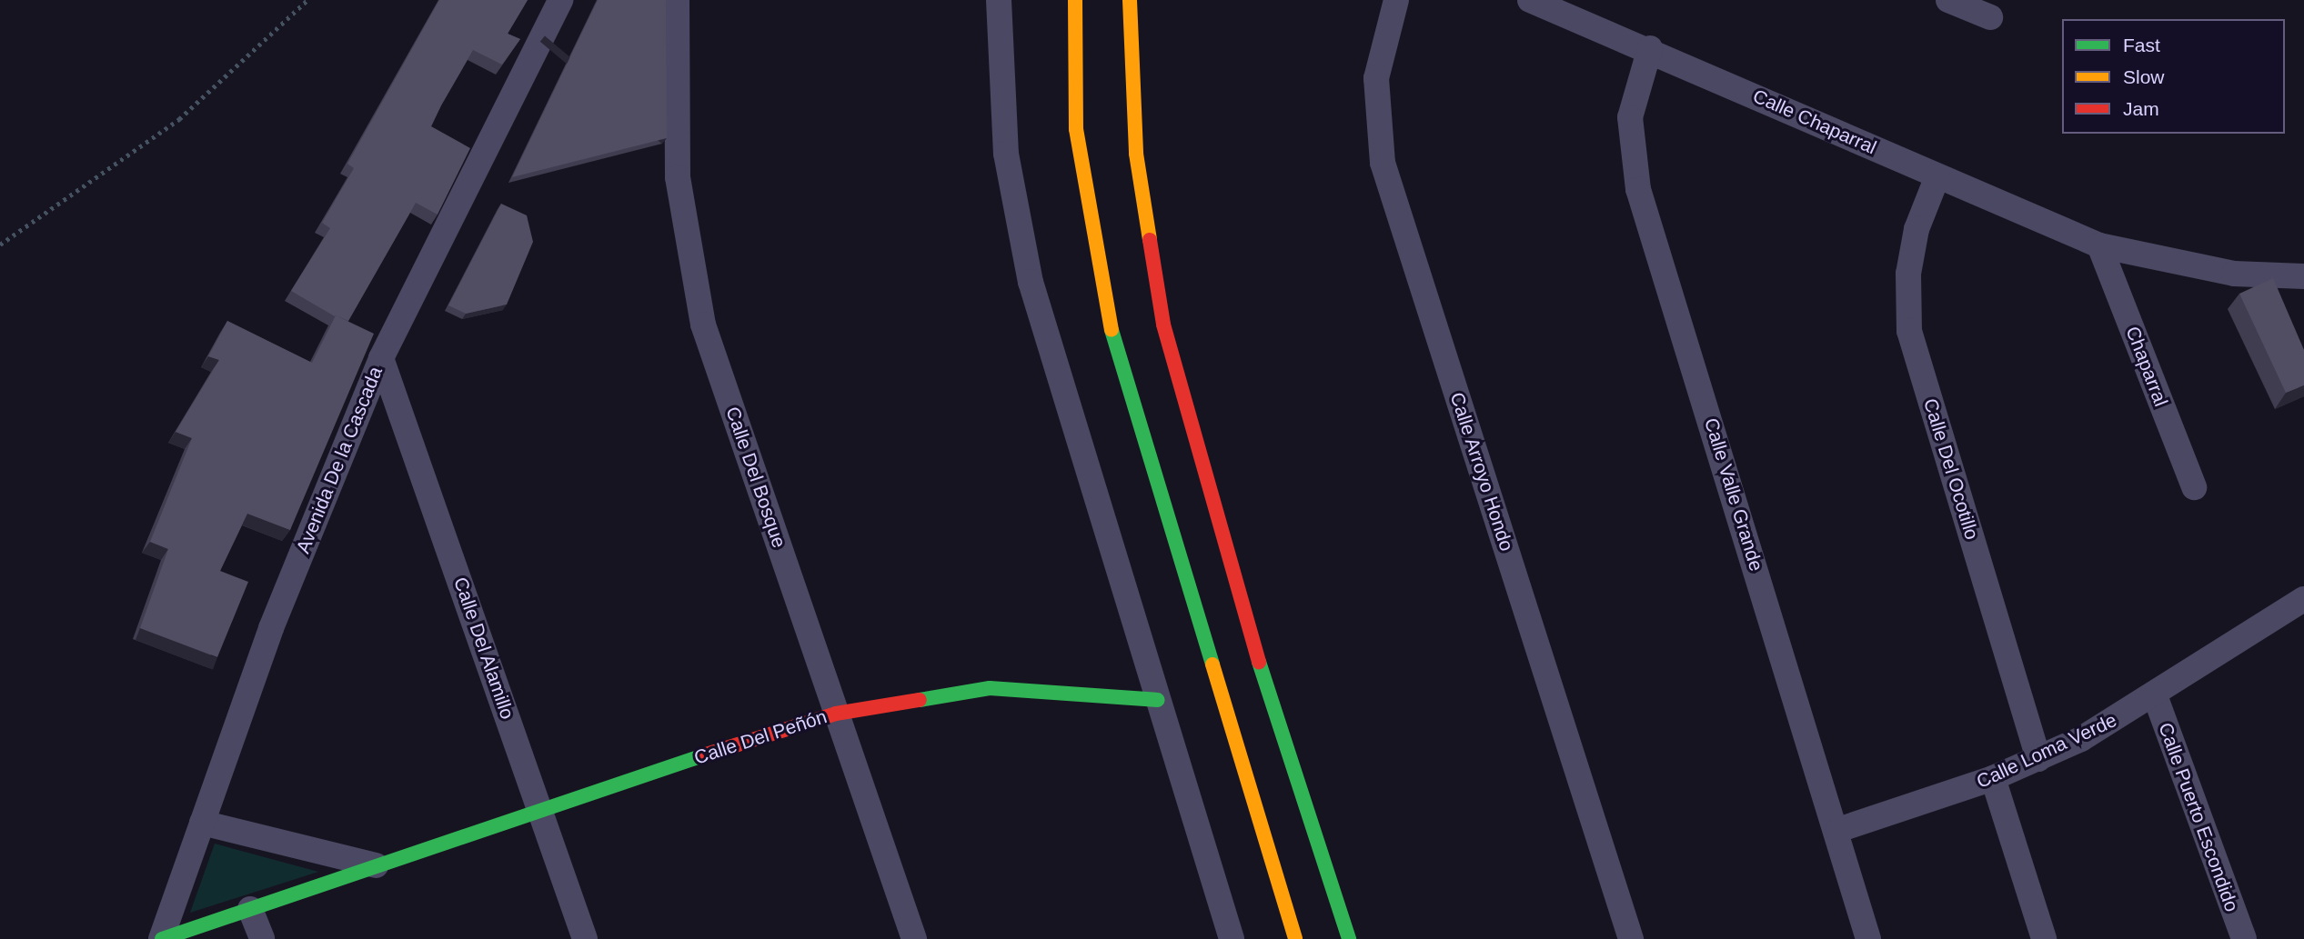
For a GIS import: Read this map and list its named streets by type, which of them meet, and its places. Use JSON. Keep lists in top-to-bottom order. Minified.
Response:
{"streets":{"main road":["Calle Del Peñón"],"street":["Calle Chaparral","Chaparral","Avenida De la Cascada","Calle Del Ocotillo","Calle Arroyo Hondo","Calle Del Bosque","Calle Valle Grande","Calle Del Alamillo","Calle Loma Verde","Calle Puerto Escondido"]},"crossings":[["Calle Chaparral","Chaparral"],["Calle Chaparral","Calle Del Ocotillo"],["Calle Chaparral","Calle Valle Grande"],["Avenida De la Cascada","Calle Del Alamillo"],["Avenida De la Cascada","Calle Del Peñón"],["Calle Del Ocotillo","Calle Loma Verde"],["Calle Del Bosque","Calle Del Peñón"],["Calle Valle Grande","Calle Loma Verde"],["Calle Del Alamillo","Calle Del Peñón"],["Calle Loma Verde","Calle Puerto Escondido"]],"legend":["Fast","Slow","Jam"]}
